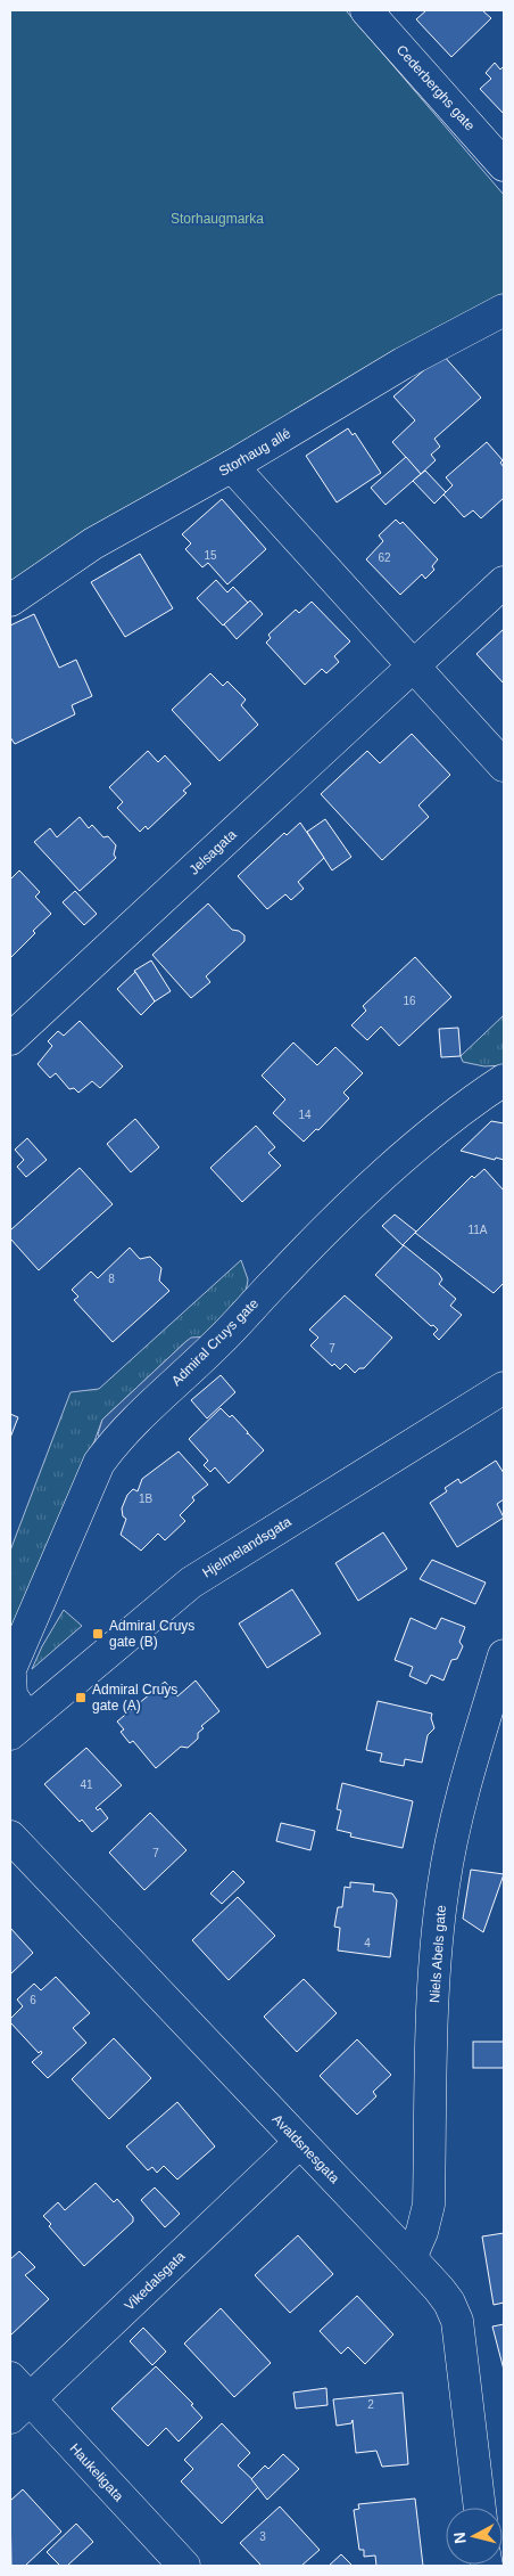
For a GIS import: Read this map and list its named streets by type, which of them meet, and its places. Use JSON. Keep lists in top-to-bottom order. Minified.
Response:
{"streets":{"street":["Cederberghs gate","Storhaug allé","Jelsagata","Admiral Cruys gate","Hjelmelandsgata","Niels Abels gate","Avaldsnesgata","Vikedalsgata","Haukeligata"]},"crossings":[["Niels Abels gate","Avaldsnesgata"],["Avaldsnesgata","Vikedalsgata"],["Vikedalsgata","Haukeligata"]],"parks":["Storhaugmarka"],"places":{"transit":["Admiral Cruys gate (B)","Admiral Cruys gate (A)"]},"house_numbers":["15","62","16","14","11A","8","7","1B","41","7","4","6","2","3"],"north":"left"}
